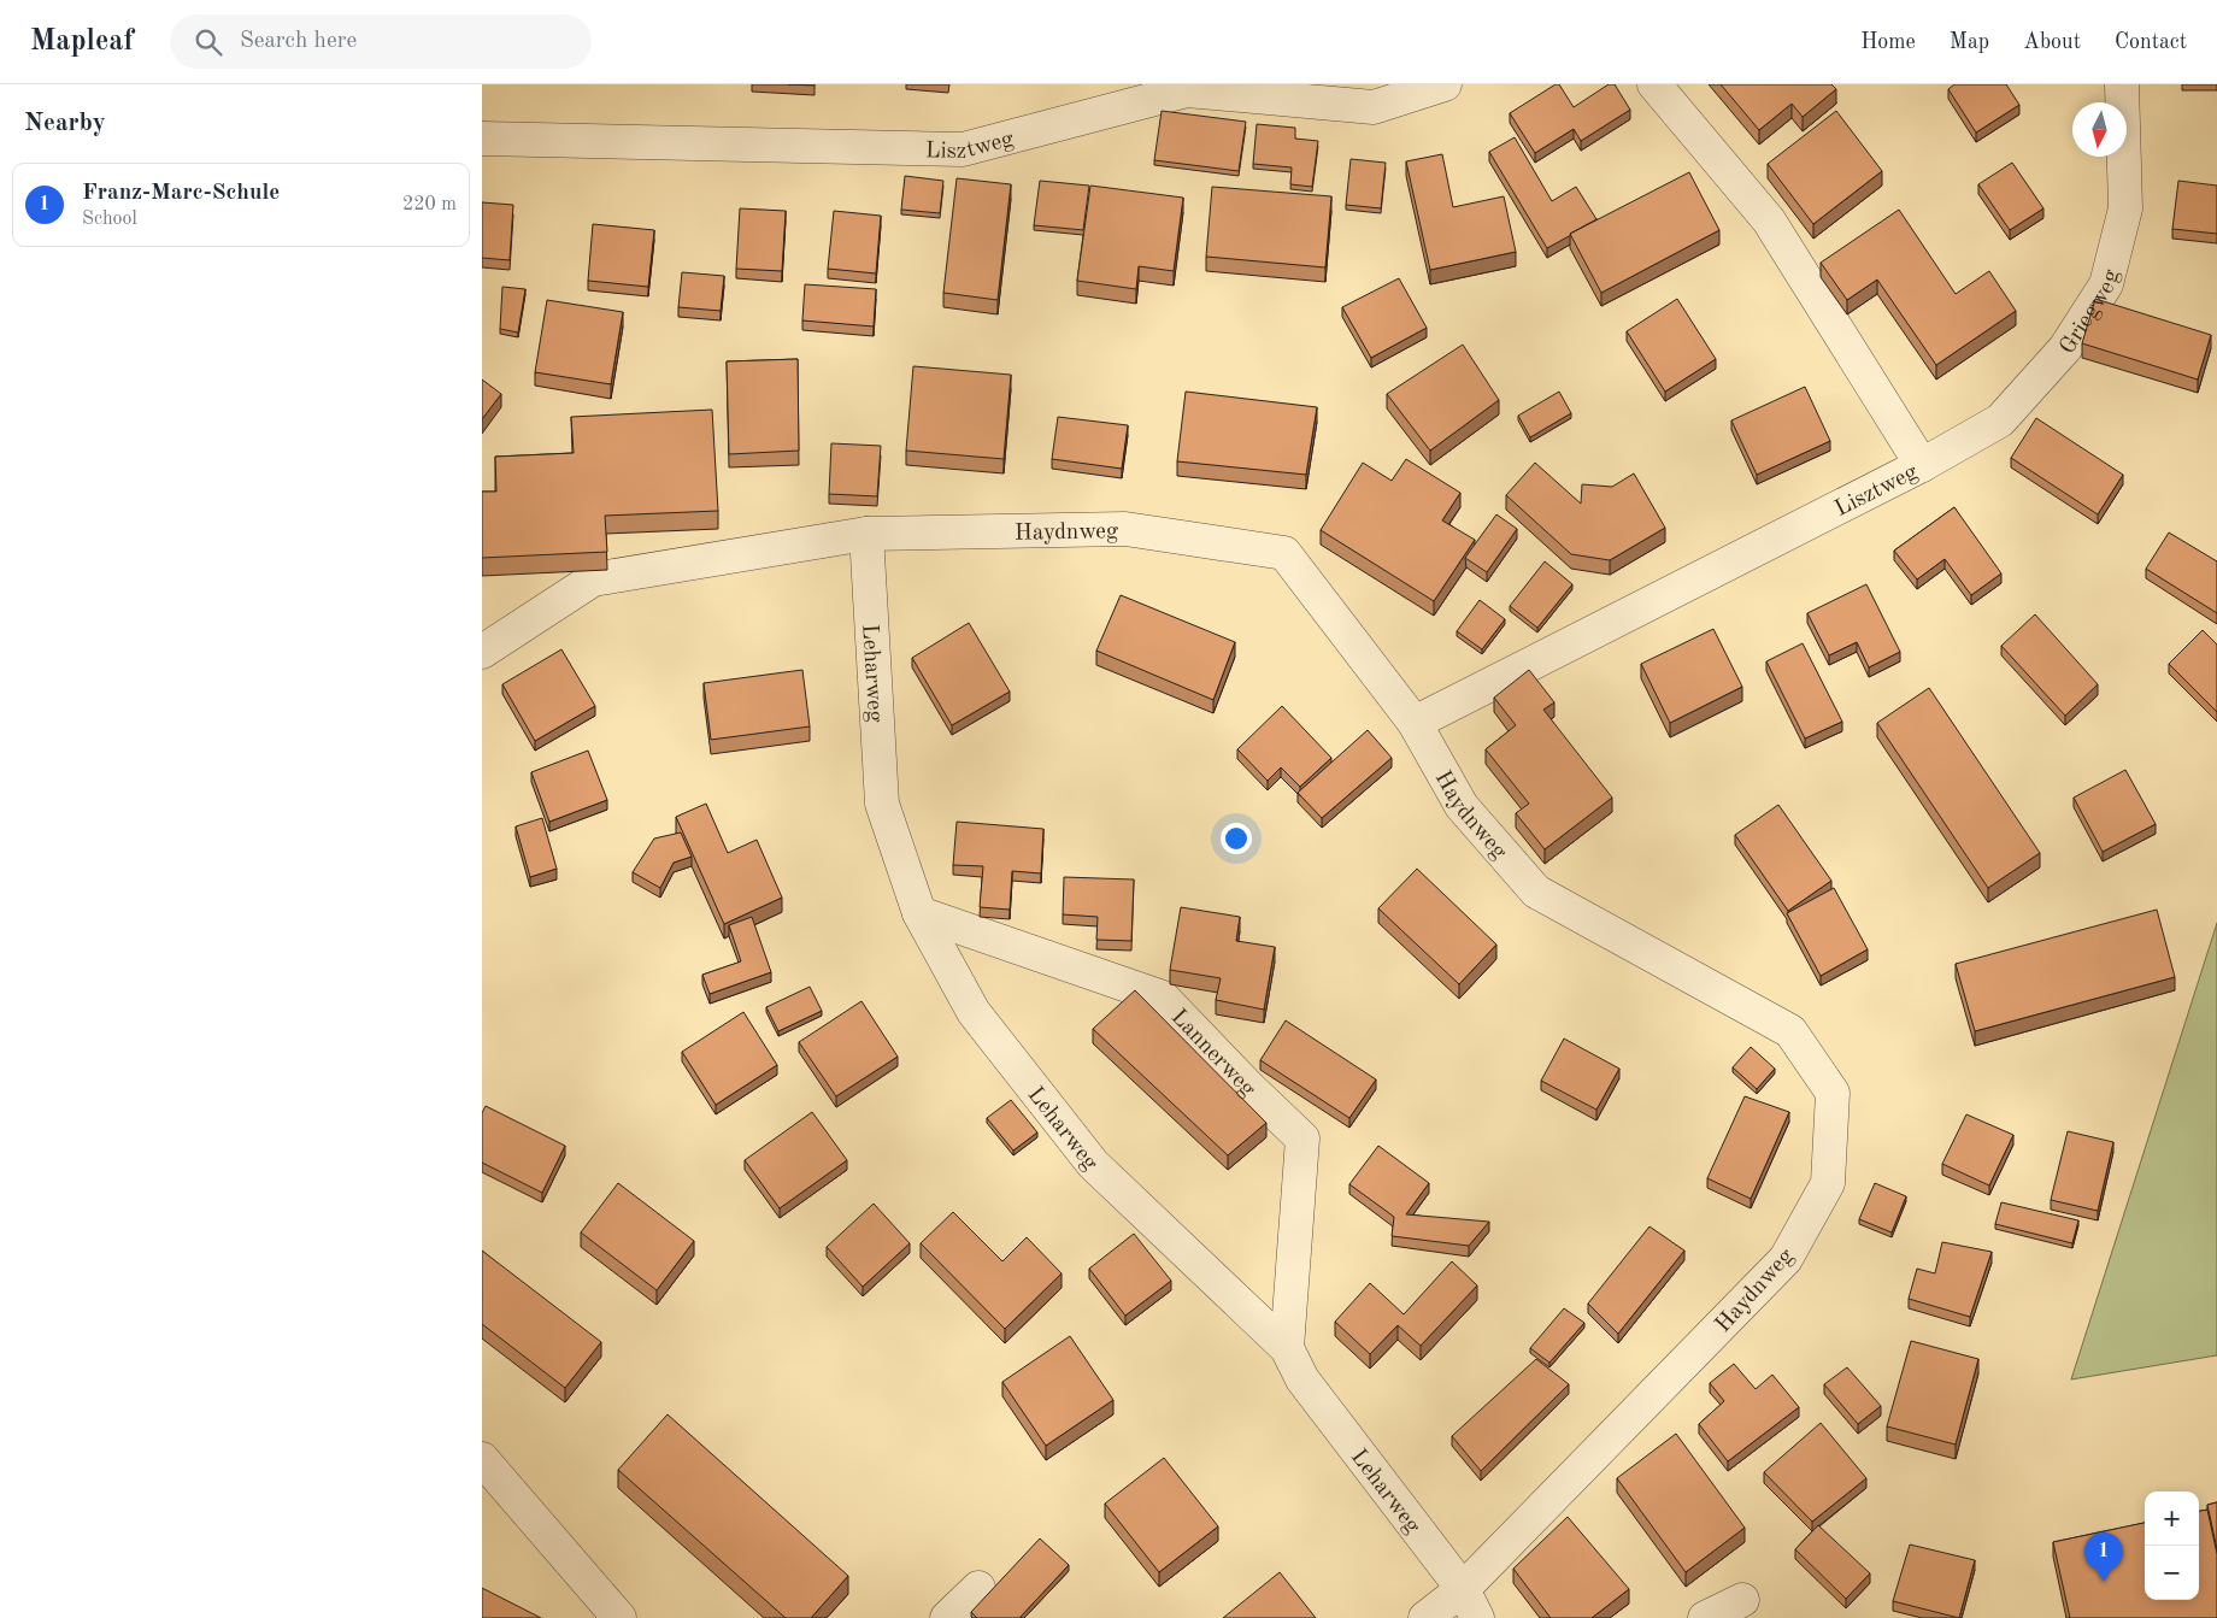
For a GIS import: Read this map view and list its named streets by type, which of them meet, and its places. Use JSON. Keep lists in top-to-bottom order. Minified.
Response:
{"streets":{"street":["Lisztweg","Griegweg","Haydnweg","Leharweg","Lannerweg"]},"crossings":[["Lisztweg","Griegweg"],["Lisztweg","Haydnweg"],["Haydnweg","Leharweg"],["Leharweg","Lannerweg"]],"north":"bottom","page":{"header":"Mapleaf","search":"Search here","nav":["Home","Map","About","Contact"],"heading":"Nearby","list":[{"mark":"1","name":"Franz-Marc-Schule","note":"School","value":"220 m"}],"map_buttons":["+","−"],"pins":"1"}}
